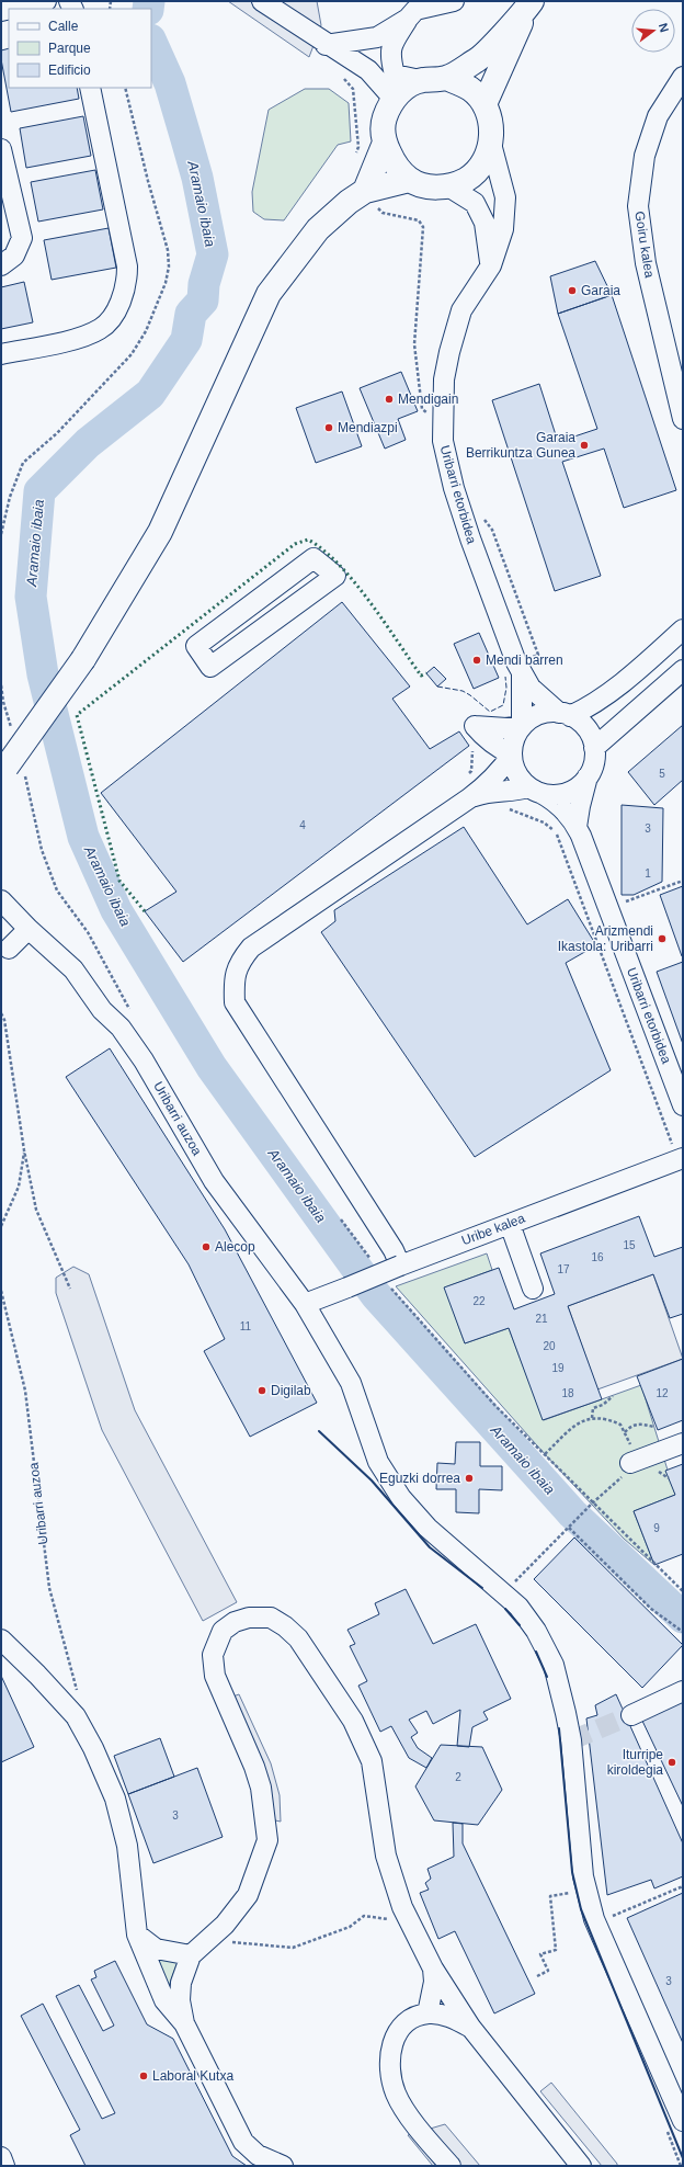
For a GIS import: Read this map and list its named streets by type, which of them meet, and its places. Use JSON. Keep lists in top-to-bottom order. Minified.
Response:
{"streets":{"street":["Goiru kalea","Uribarri etorbidea","Uribarri auzoa","Uribe kalea"]},"crossings":[["Uribarri auzoa","Uribe kalea"]],"water":["Aramaio ibaia"],"places":["Garaia","Mendigain","Mendiazpi","Garaia Berrikuntza Gunea","Mendi barren","Arizmendi Ikastola: Uribarri","Alecop","Digilab","Eguzki dorrea","Iturripe kiroldegia","Laboral Kutxa"],"house_numbers":["5","4","3","1","15","16","17","22","21","11","20","19","18","12","9","2","3","3"],"legend":["Calle","Parque","Edificio"],"north":"right"}
